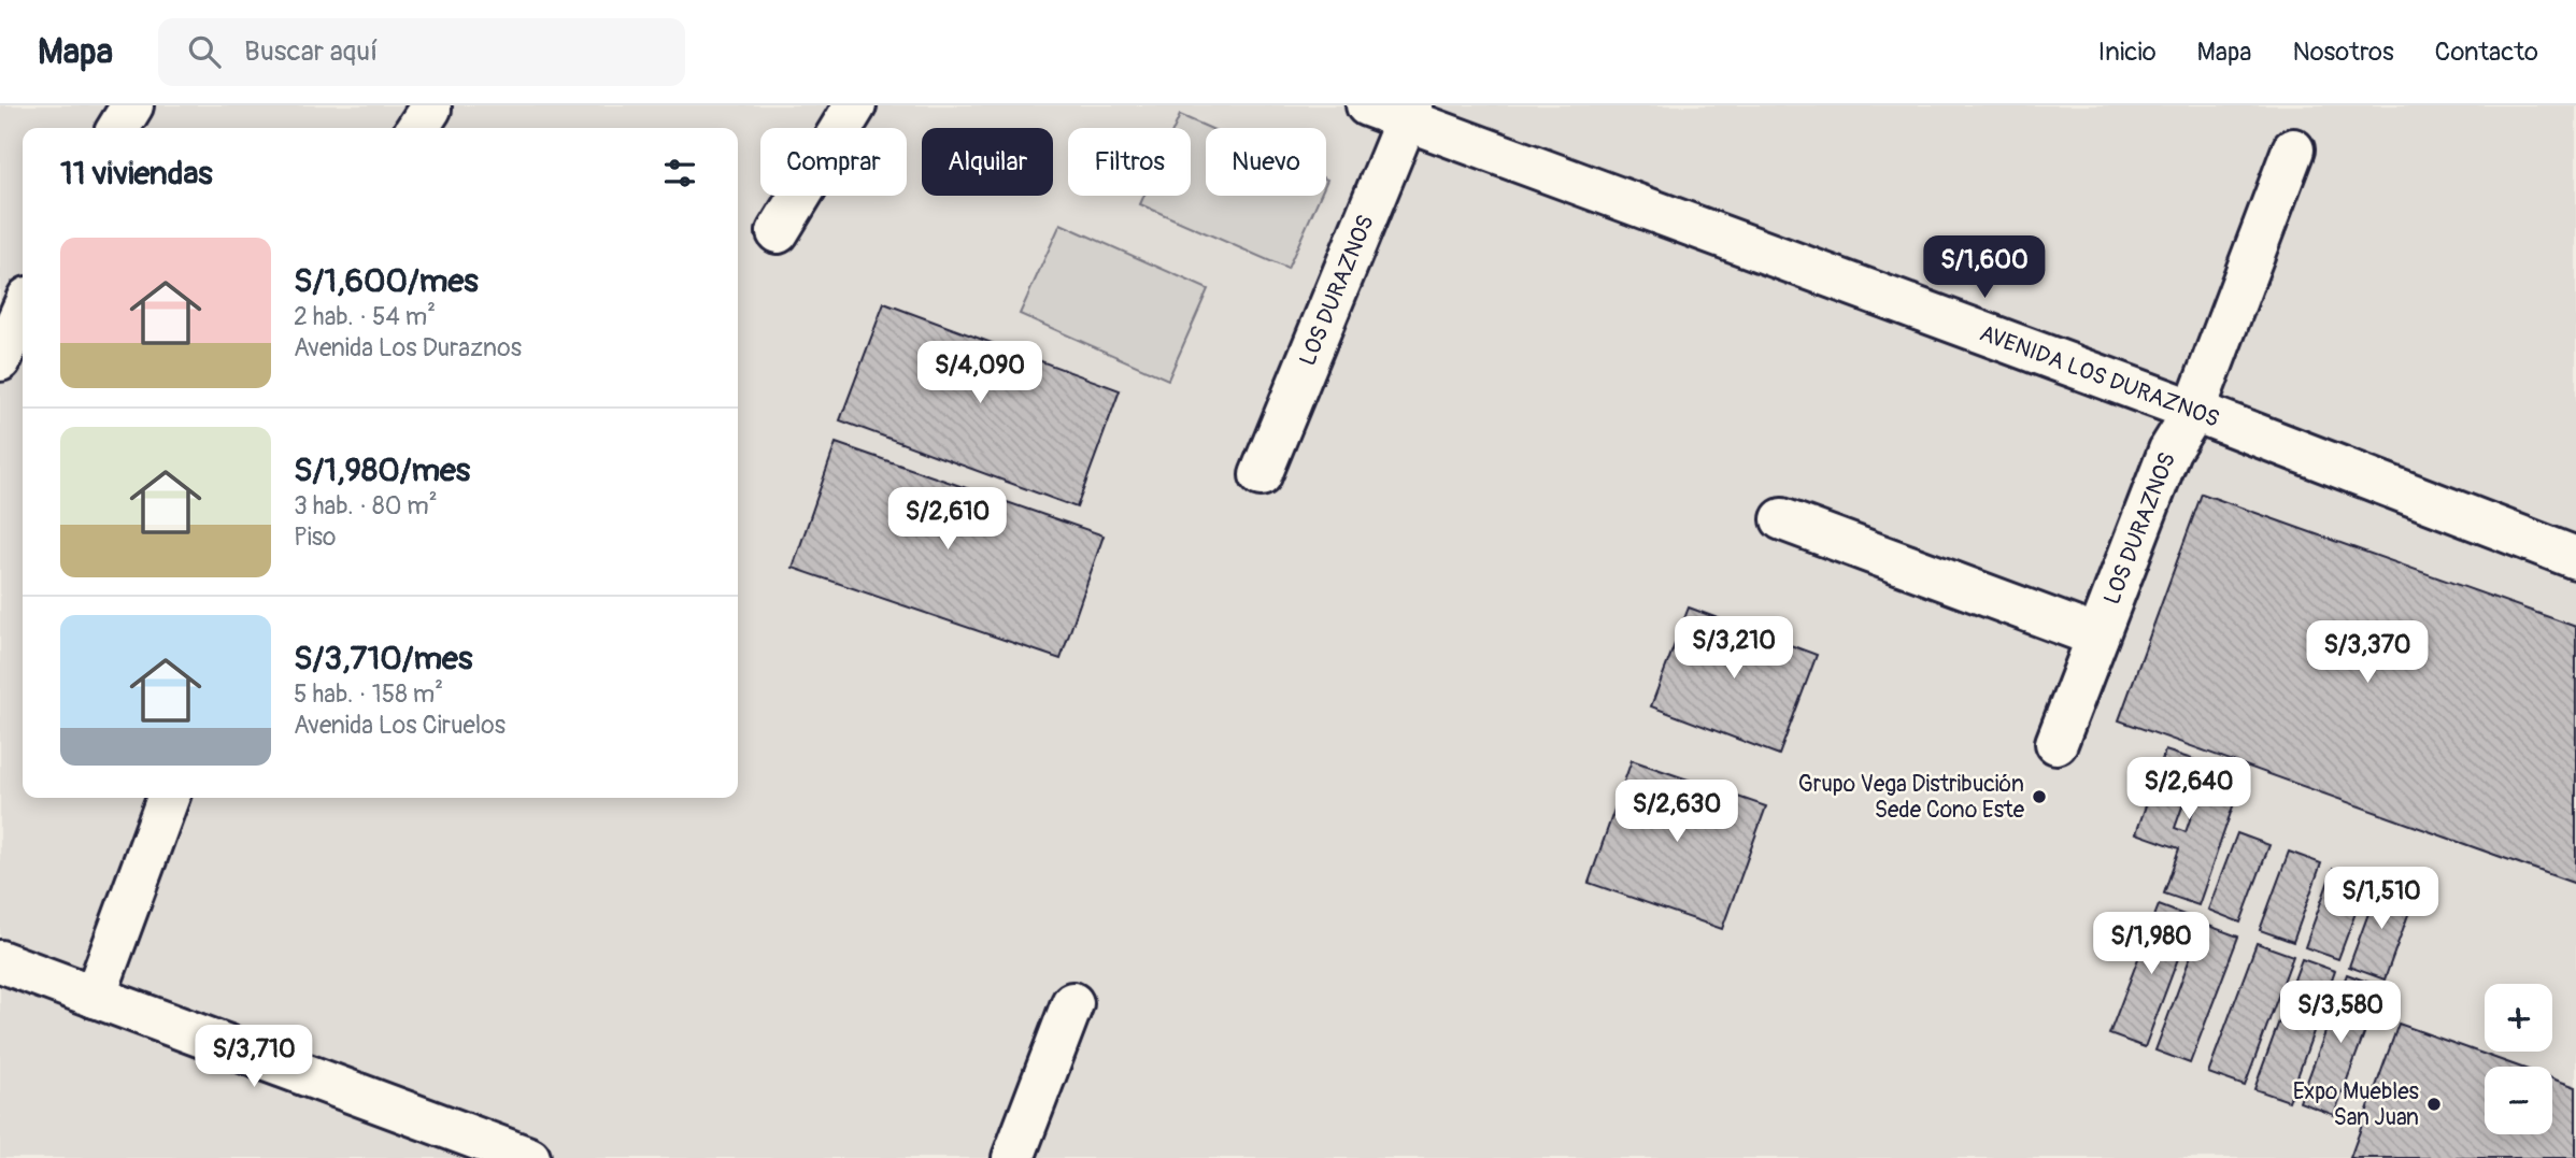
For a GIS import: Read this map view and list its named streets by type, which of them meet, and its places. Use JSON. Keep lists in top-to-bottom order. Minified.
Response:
{"streets":{"street":["LOS DURAZNOS","AVENIDA LOS DURAZNOS"]},"crossings":[["LOS DURAZNOS","AVENIDA LOS DURAZNOS"]],"places":["Grupo Vega Distribución Sede Cono Este","Expo Muebles San Juan"],"page":{"header":"Mapa","search":"Buscar aquí","nav":["Inicio","Mapa","Nosotros","Contacto"],"chip":["Comprar","Alquilar","Filtros","Nuevo"],"heading":"11 viviendas","list":[{"name":"S/1,600/mes","note":"2 hab. · 54 m² · Avenida Los Duraznos"},{"name":"S/1,980/mes","note":"3 hab. · 80 m² · Piso"},{"name":"S/3,710/mes","note":"5 hab. · 158 m² · Avenida Los Ciruelos"}],"price":["S/1,600","S/4,090","S/2,610","S/3,210","S/3,370","S/2,640","S/2,630","S/1,510","S/1,980","S/3,580","S/3,710"],"map_buttons":["+","−"]}}
